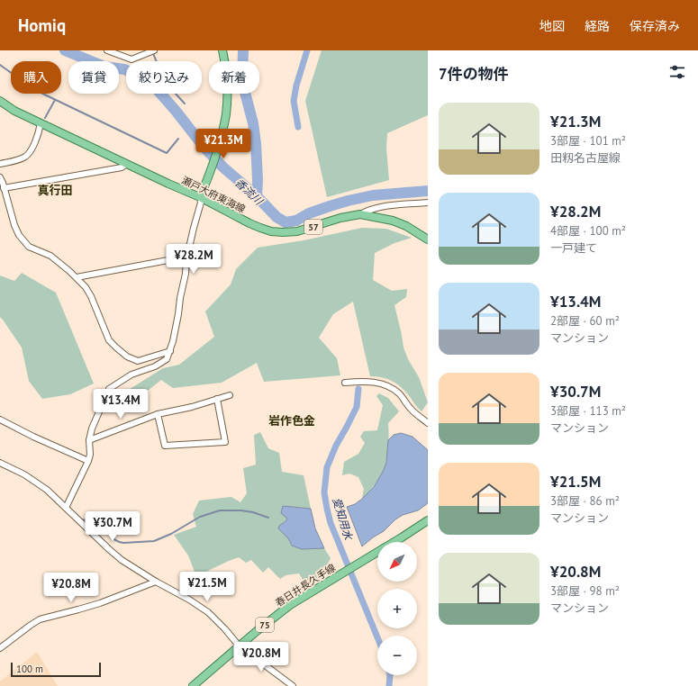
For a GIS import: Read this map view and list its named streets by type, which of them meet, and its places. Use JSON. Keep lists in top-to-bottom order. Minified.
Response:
{"streets":{"main road":["瀬戸大府東海線","57","春日井長久手線","75"]},"districts":["真行田","岩作色金"],"water":["香流川","愛知用水"],"scale_bar":"100 m","north":"bottom left","page":{"header":"Homiq","nav":["地図","経路","保存済み"],"heading":"7件の物件","chip":["購入","賃貸","絞り込み","新着"],"list":[{"name":"¥21.3M","note":"3部屋 · 101 m² · 田籾名古屋線"},{"name":"¥28.2M","note":"4部屋 · 100 m² · 一戸建て"},{"name":"¥13.4M","note":"2部屋 · 60 m² · マンション"},{"name":"¥30.7M","note":"3部屋 · 113 m² · マンション"},{"name":"¥21.5M","note":"3部屋 · 86 m² · マンション"},{"name":"¥20.8M","note":"3部屋 · 98 m² · マンション"}],"price":["¥21.3M","¥28.2M","¥13.4M","¥30.7M","¥21.5M","¥20.8M","¥20.8M"],"map_buttons":["+","−"],"scale":"100 m"}}
